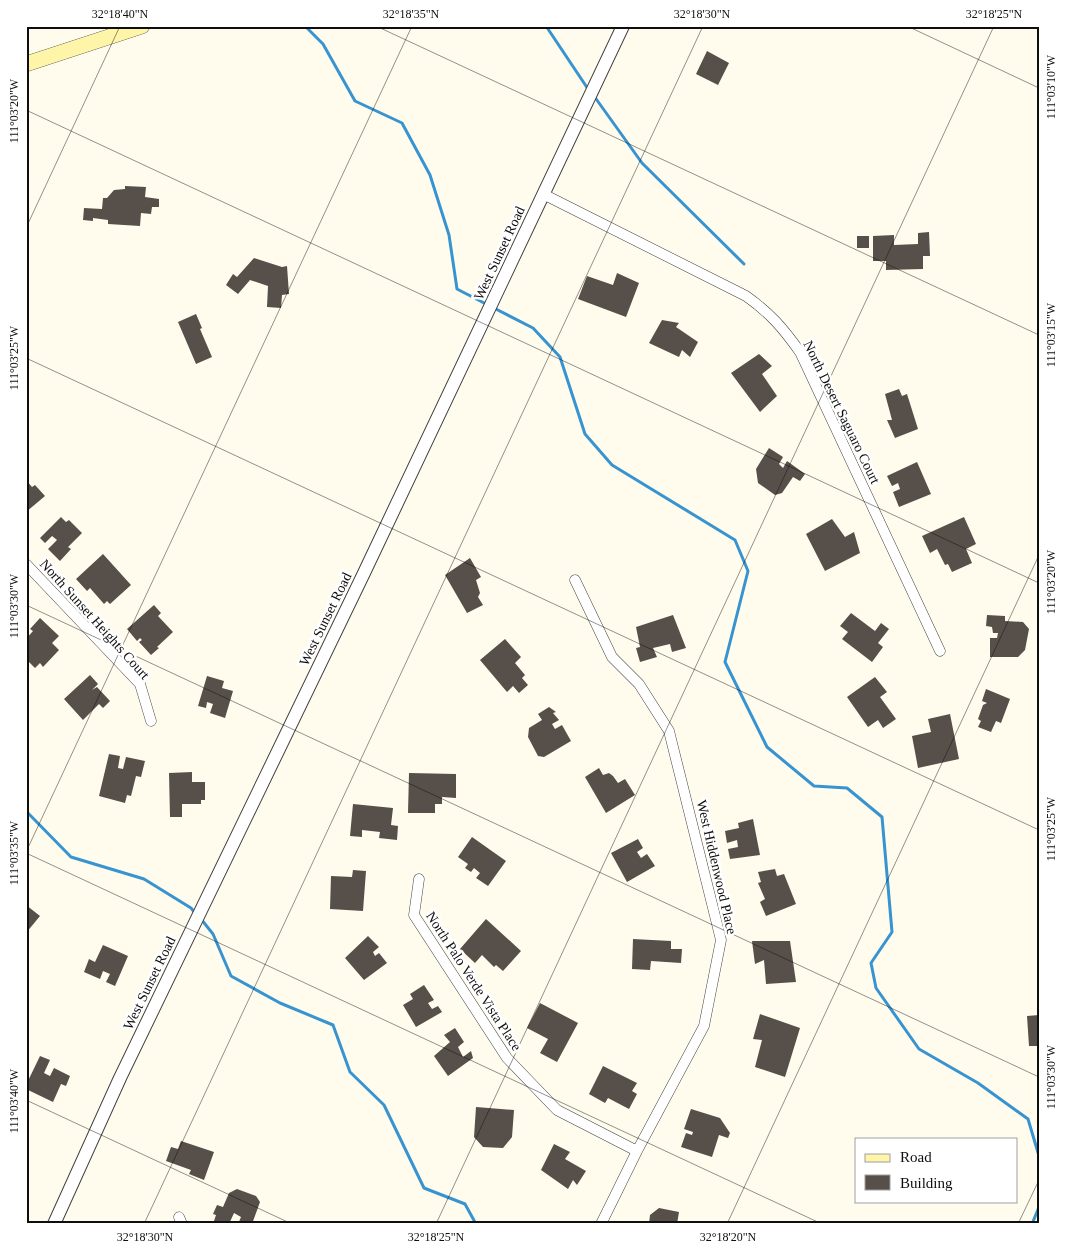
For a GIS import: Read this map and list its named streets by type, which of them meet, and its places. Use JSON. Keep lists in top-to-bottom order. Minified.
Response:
{"streets":{"street":["West Sunset Road","North Desert Saguaro Court","North Sunset Heights Court","West Hiddenwood Place","North Palo Verde Vista Place"]},"crossings":[["West Sunset Road","North Desert Saguaro Court"],["West Hiddenwood Place","North Palo Verde Vista Place"]],"legend":["Road","Building"],"coordinates":["32°18'40\"N","32°18'35\"N","32°18'30\"N","32°18'25\"N","111°03'10\"W","111°03'20\"W","111°03'15\"W","111°03'25\"W","111°03'30\"W","111°03'35\"W","111°03'40\"W","32°18'20\"N"]}
